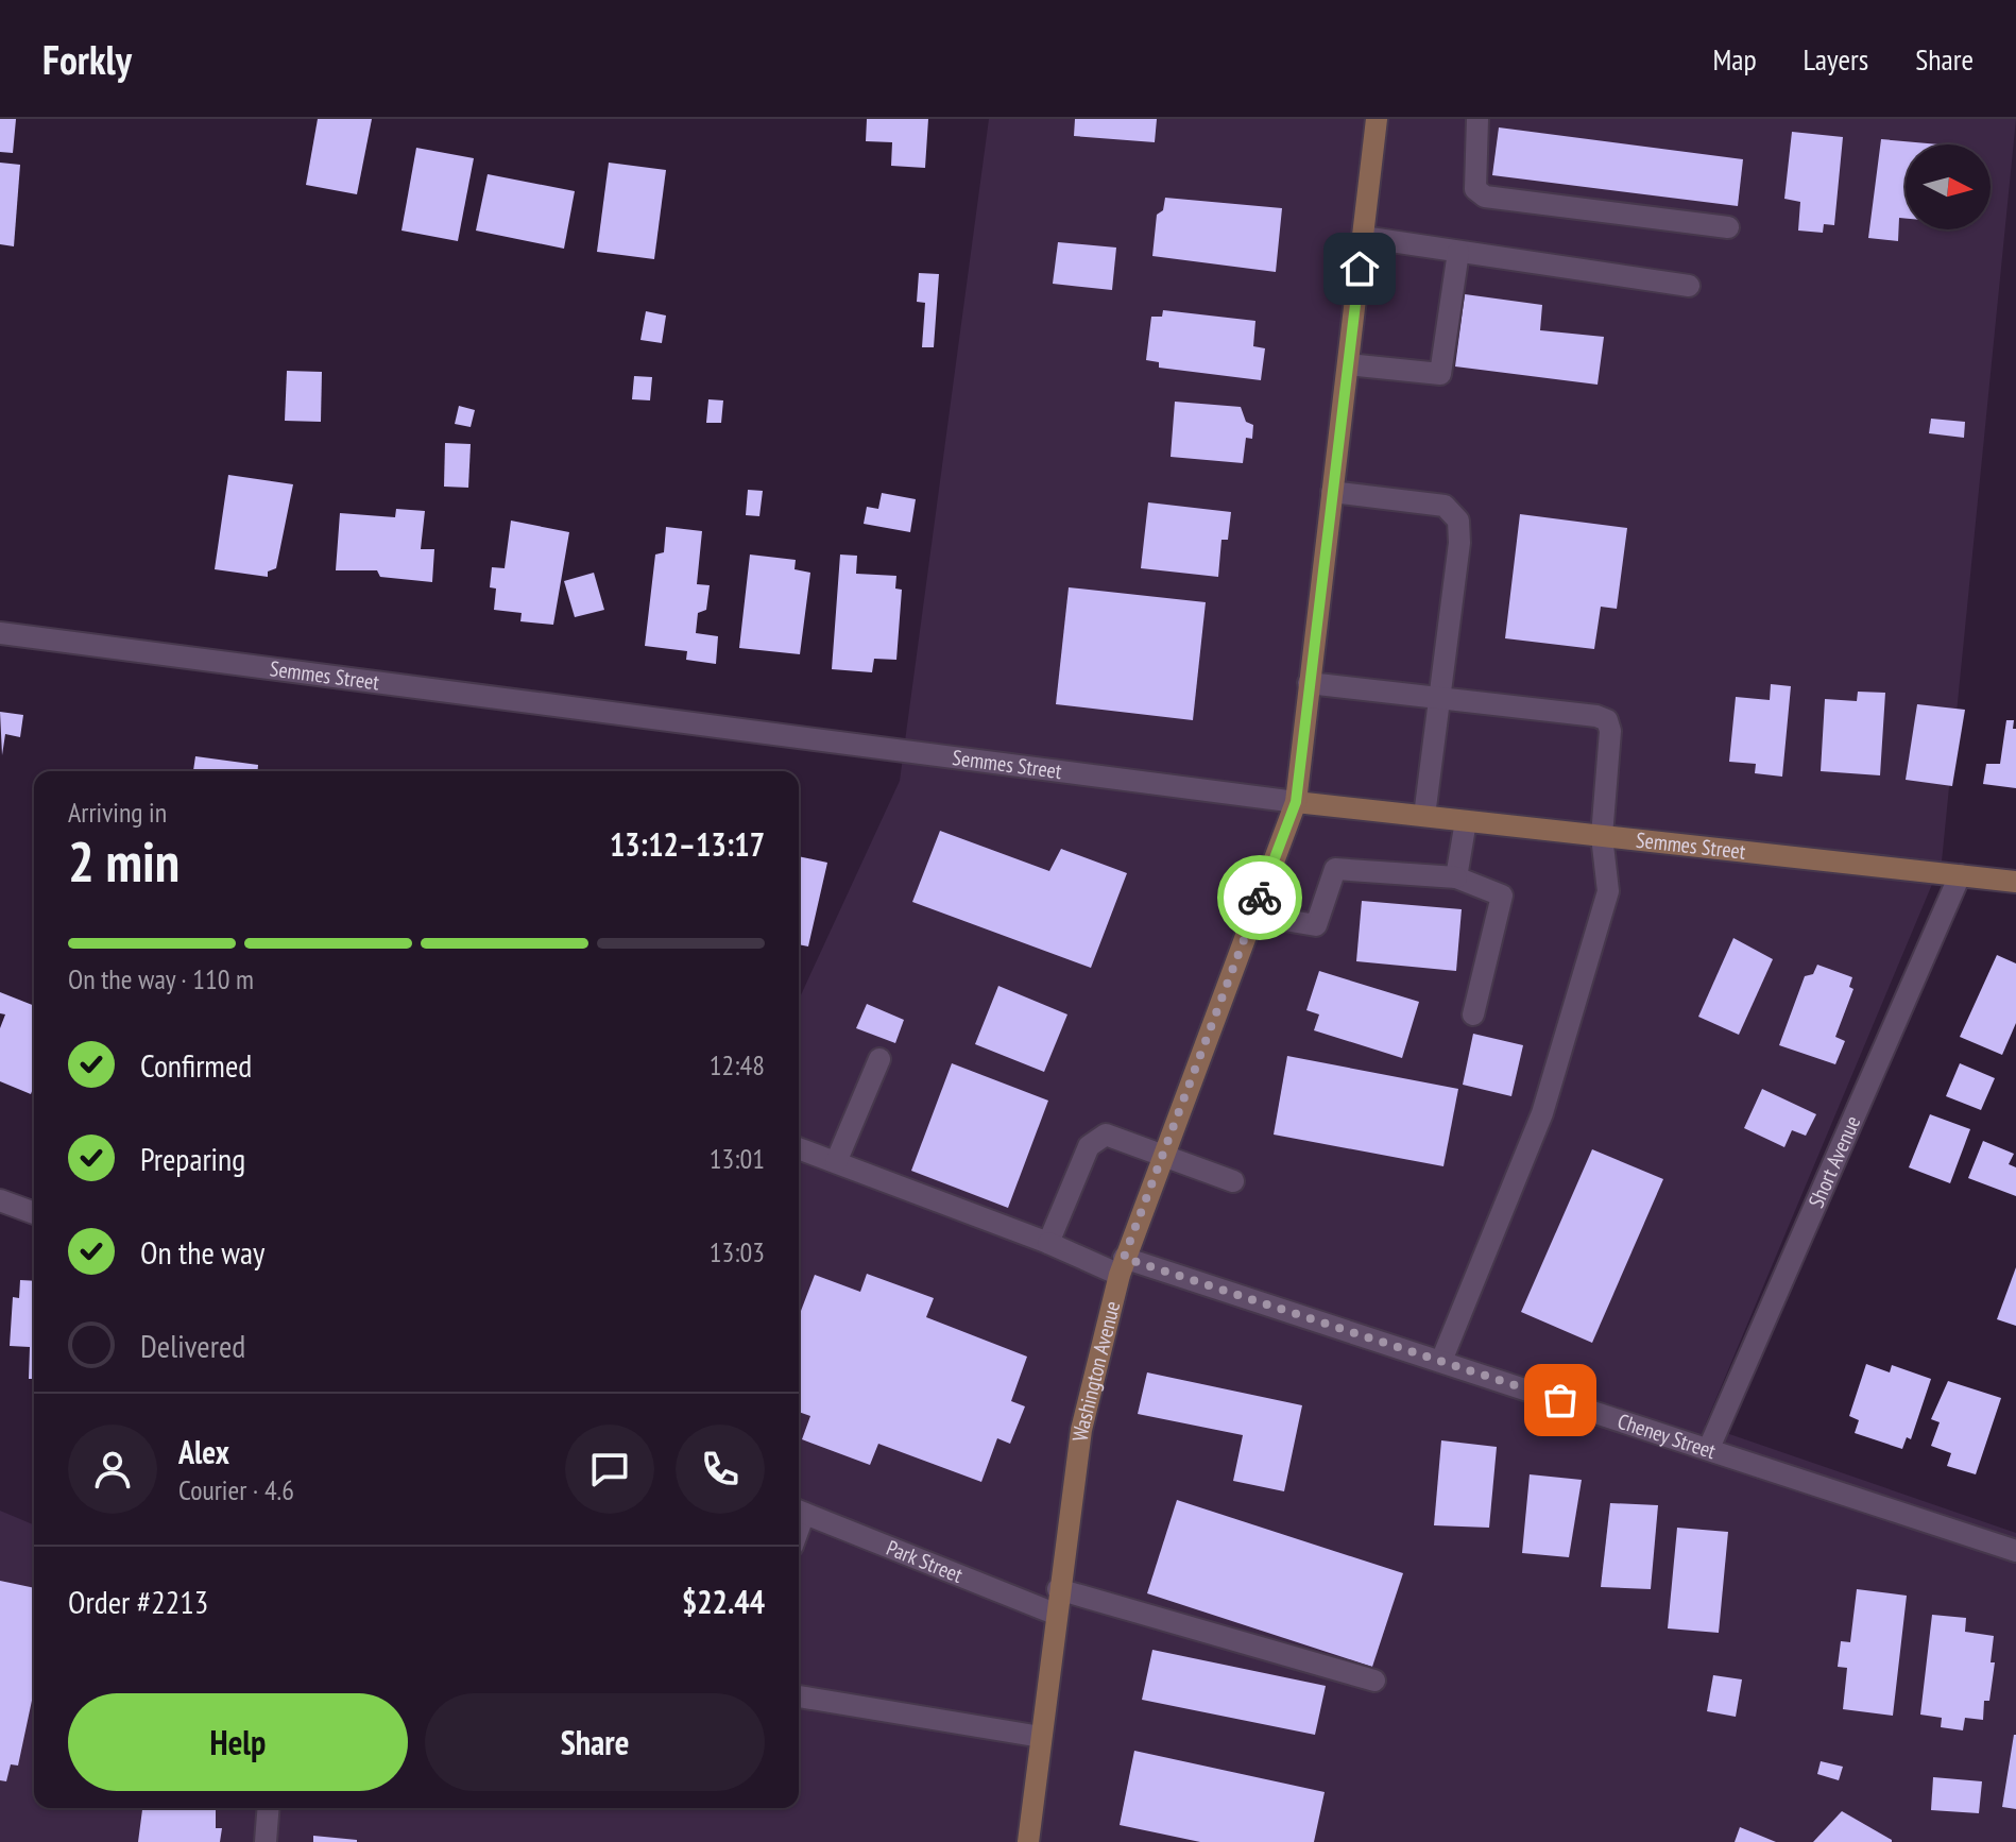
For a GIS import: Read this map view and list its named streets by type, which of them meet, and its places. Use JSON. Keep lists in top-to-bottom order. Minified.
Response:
{"streets":{"street":["Semmes Street","Short Avenue","Washington Avenue","Cheney Street","Park Street"]},"crossings":[["Semmes Street","Short Avenue"],["Semmes Street","Washington Avenue"],["Short Avenue","Cheney Street"],["Washington Avenue","Cheney Street"],["Washington Avenue","Park Street"]],"north":"right","page":{"header":"Forkly","nav":["Map","Layers","Share"],"heading":["2 min","Arriving in","13:12–13:17"],"panel":["Alex","Courier · 4.6","Order #2213","$22.44"],"bar":"On the way · 110 m","list":[["Confirmed","12:48"],["Preparing","13:01"],["On the way","13:03"],"Delivered"],"buttons":["Help","Share"]}}
